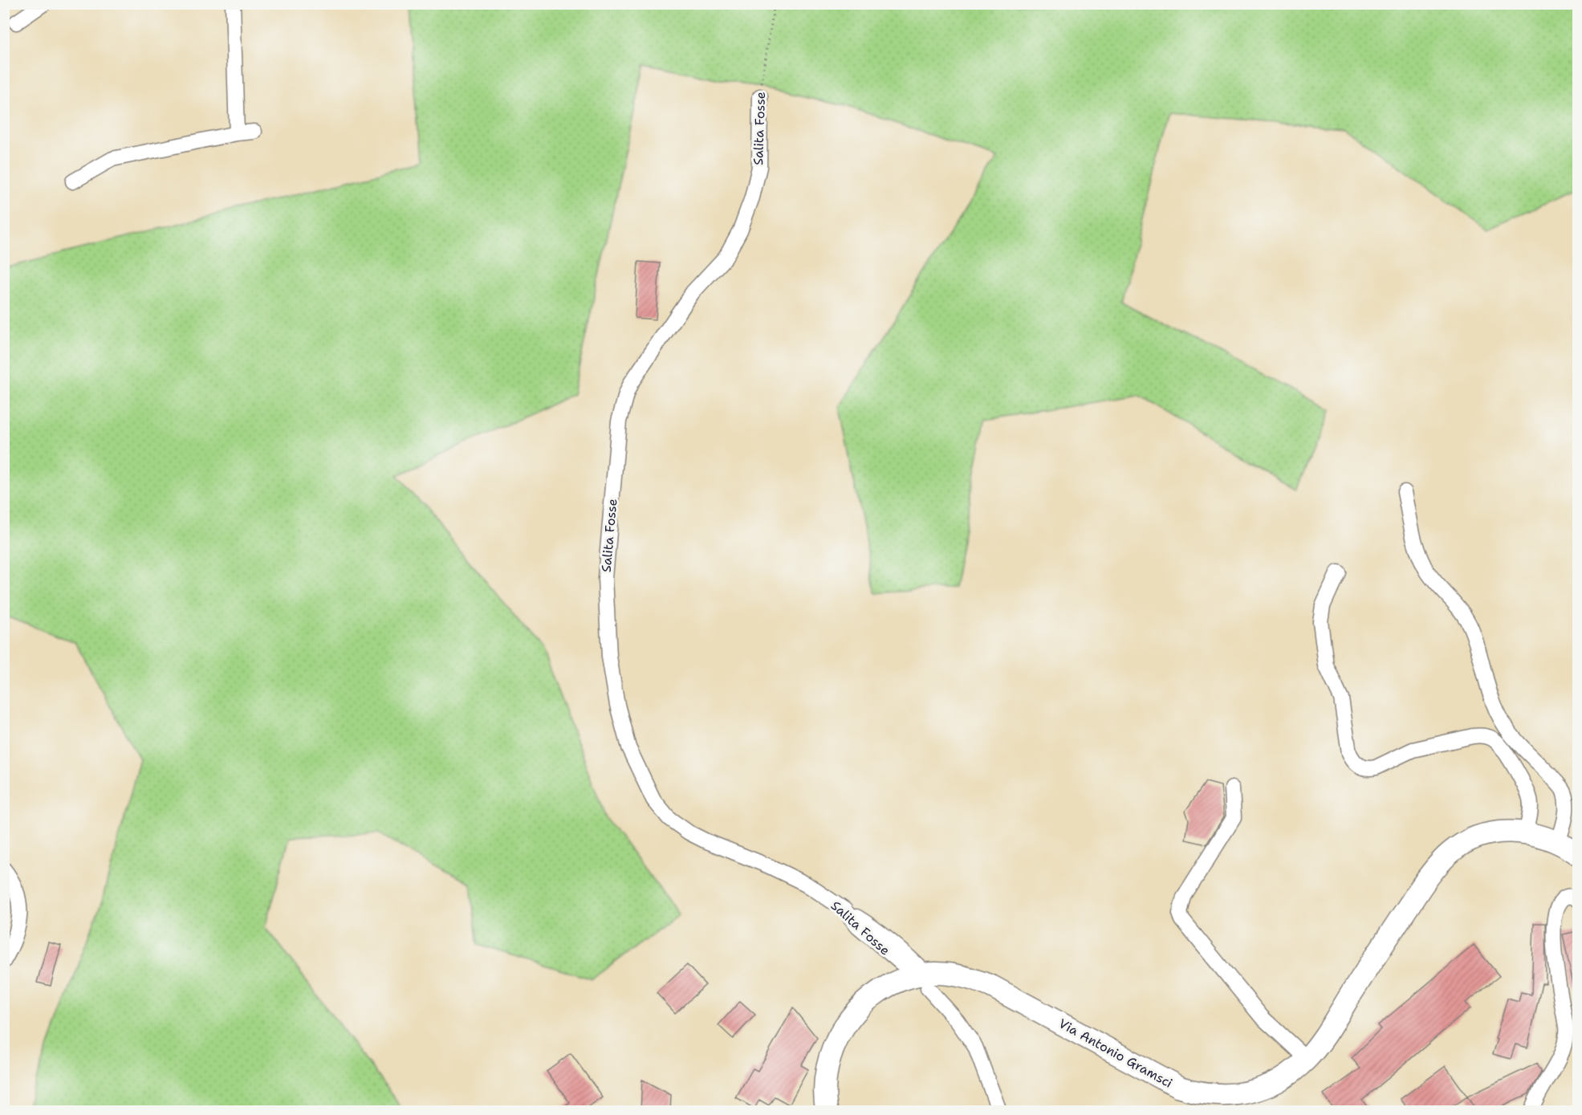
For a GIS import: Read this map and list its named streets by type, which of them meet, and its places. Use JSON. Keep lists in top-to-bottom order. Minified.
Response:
{"streets":{"main road":["Via Antonio Gramsci"],"street":["Salita Fosse"]}}
